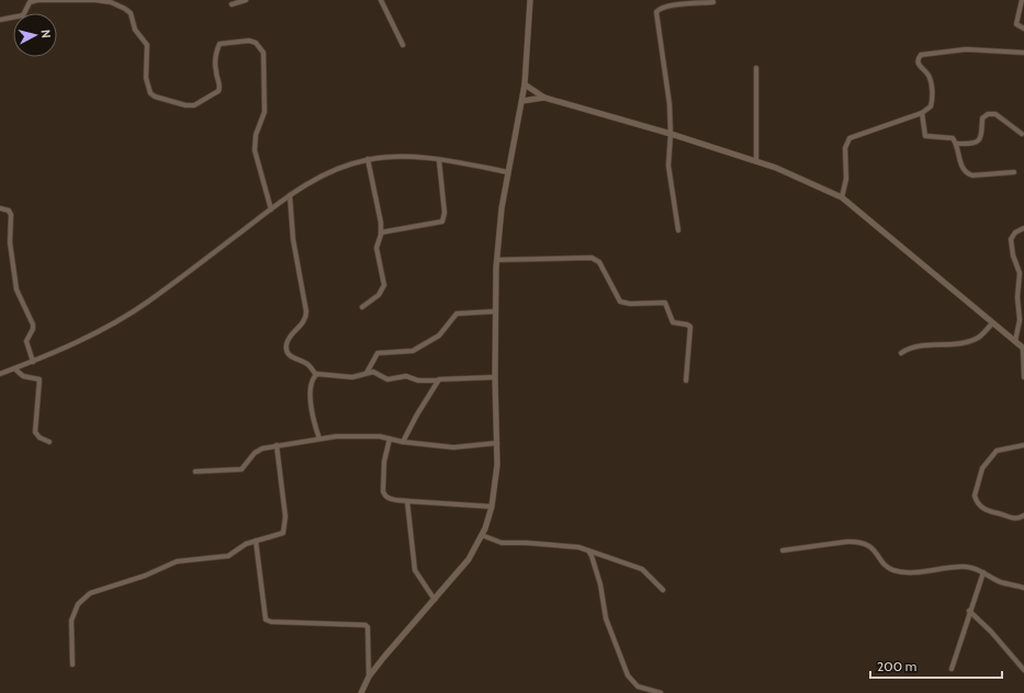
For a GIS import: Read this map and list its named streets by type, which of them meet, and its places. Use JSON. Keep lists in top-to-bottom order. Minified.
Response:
{"scale_bar":"200 m","north":"right"}
